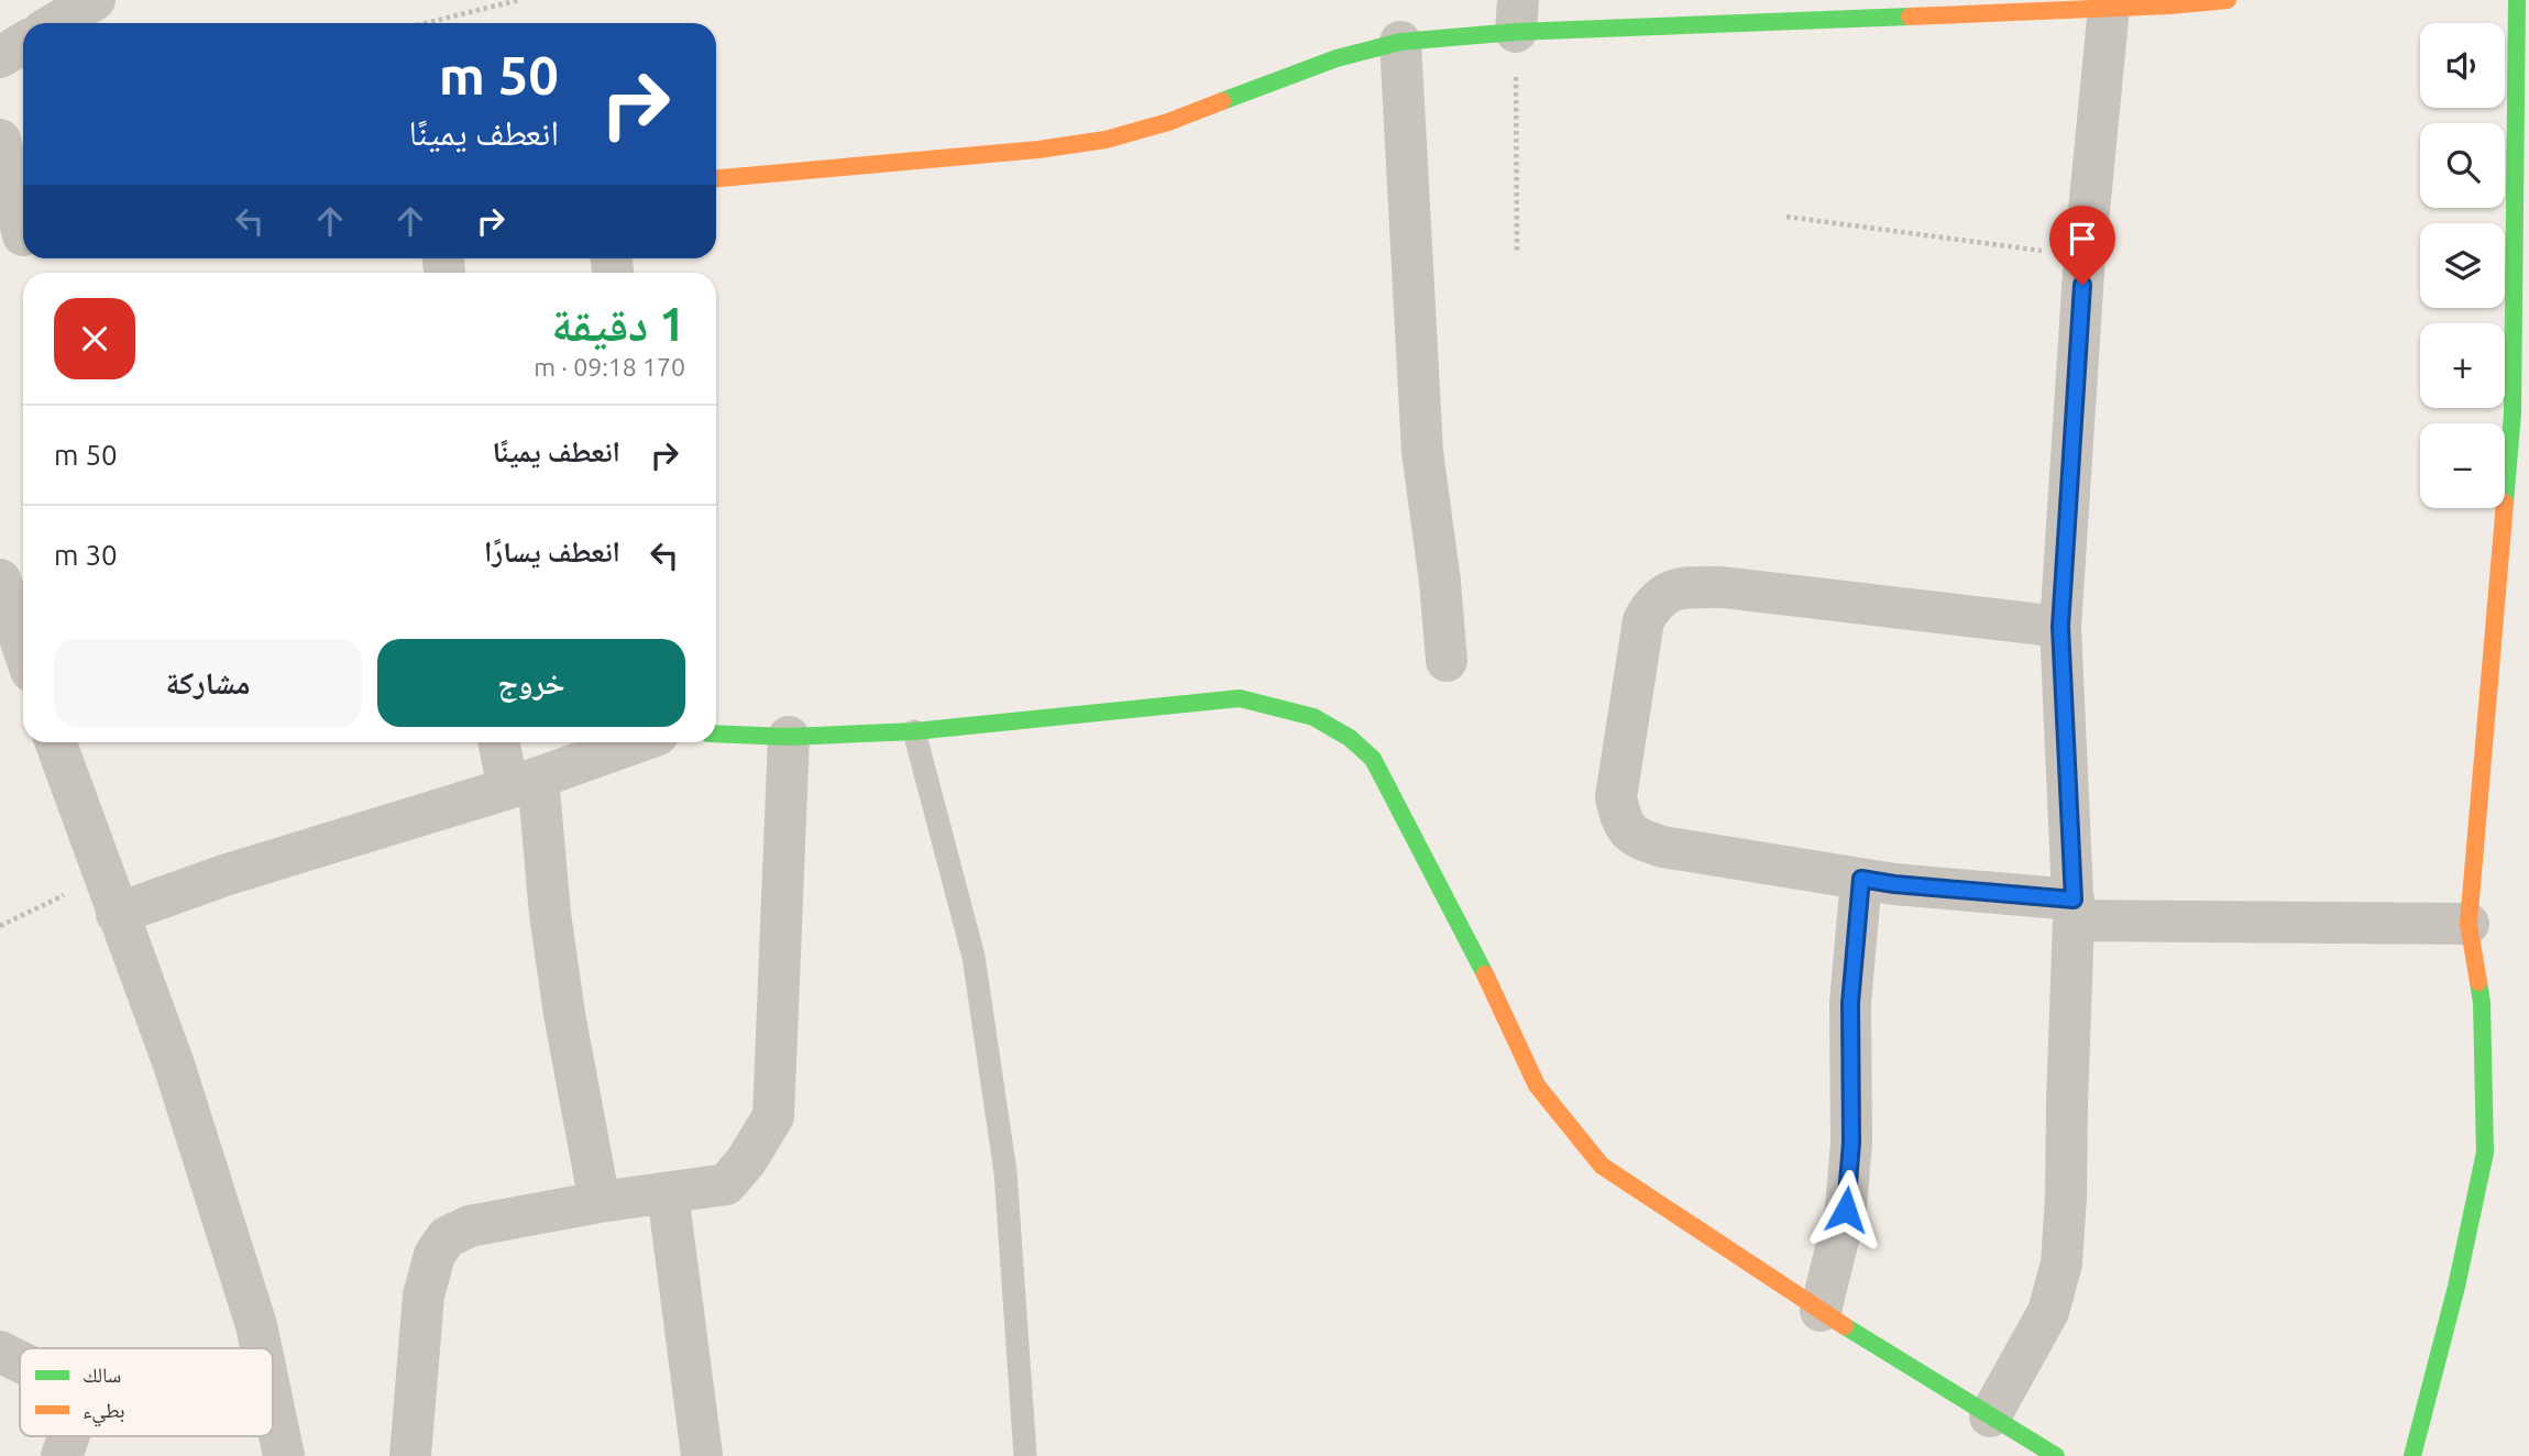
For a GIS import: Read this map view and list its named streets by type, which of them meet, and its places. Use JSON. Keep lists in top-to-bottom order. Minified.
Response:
{"legend":["سالك","بطيء"],"page":{"map_buttons":["+","−"],"turn":["50 m","انعطف يمينًا"],"heading":["1 دقيقة","170 m · 09:18"],"list":[{"name":"انعطف يمينًا","value":"50 m"},{"name":"انعطف يسارًا","value":"30 m"}],"buttons":["خروج","مشاركة"]}}
